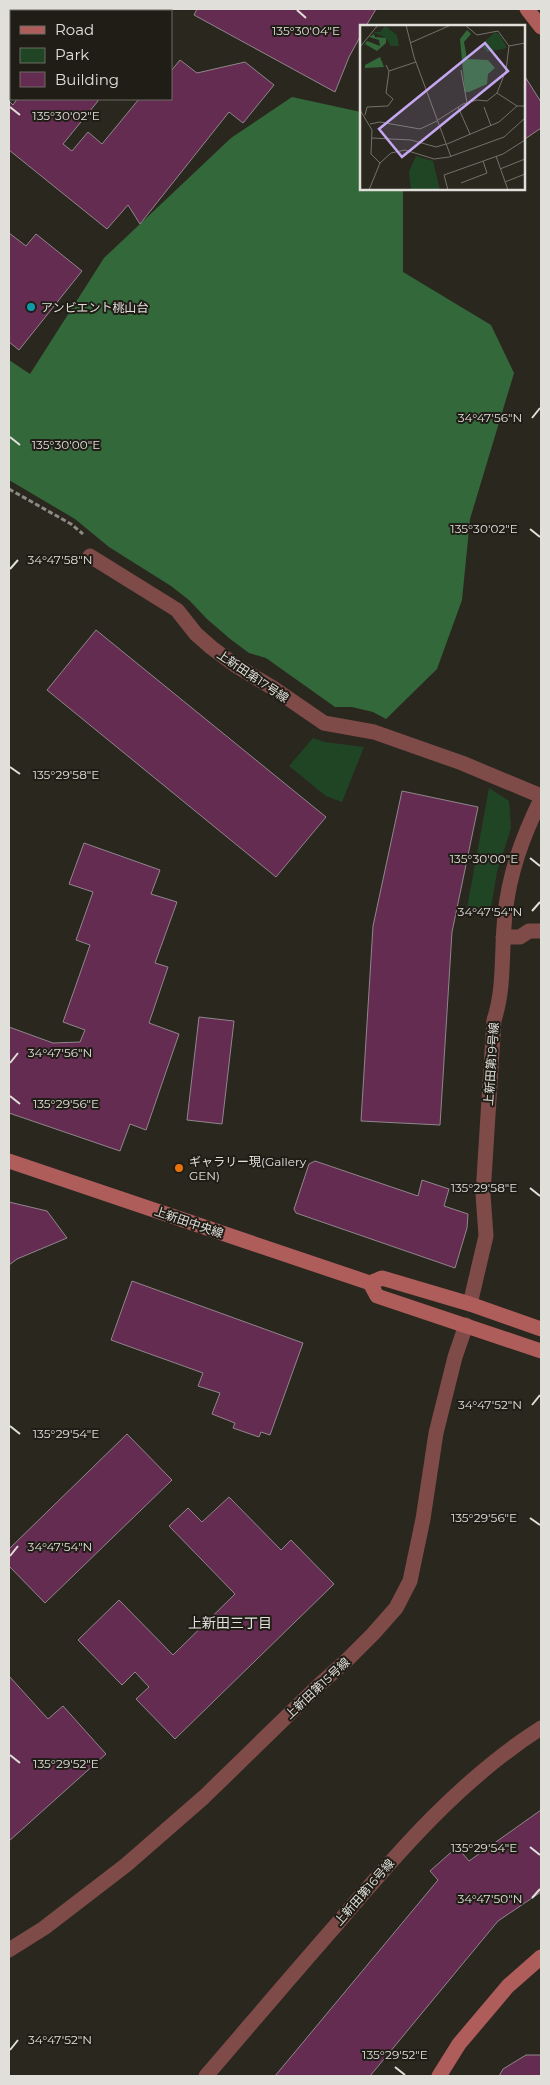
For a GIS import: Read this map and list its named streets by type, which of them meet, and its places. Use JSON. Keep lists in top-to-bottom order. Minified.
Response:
{"streets":{"street":["上新田第17号線","上新田第19号線","上新田中央線","上新田第15号線","上新田第16号線"]},"crossings":[["上新田第17号線","上新田第19号線"],["上新田第19号線","上新田中央線"],["上新田中央線","上新田第15号線"]],"districts":["上新田三丁目"],"places":["アンビエント桃山台","ギャラリー現(Gallery GEN)"],"legend":["Road","Park","Building"],"coordinates":["135°30'04\"E","135°30'02\"E","34°47'56\"N","135°30'00\"E","34°47'58\"N","135°29'58\"E","34°47'54\"N","135°29'56\"E","34°47'52\"N","135°29'54\"E","135°29'52\"E","34°47'50\"N"]}
